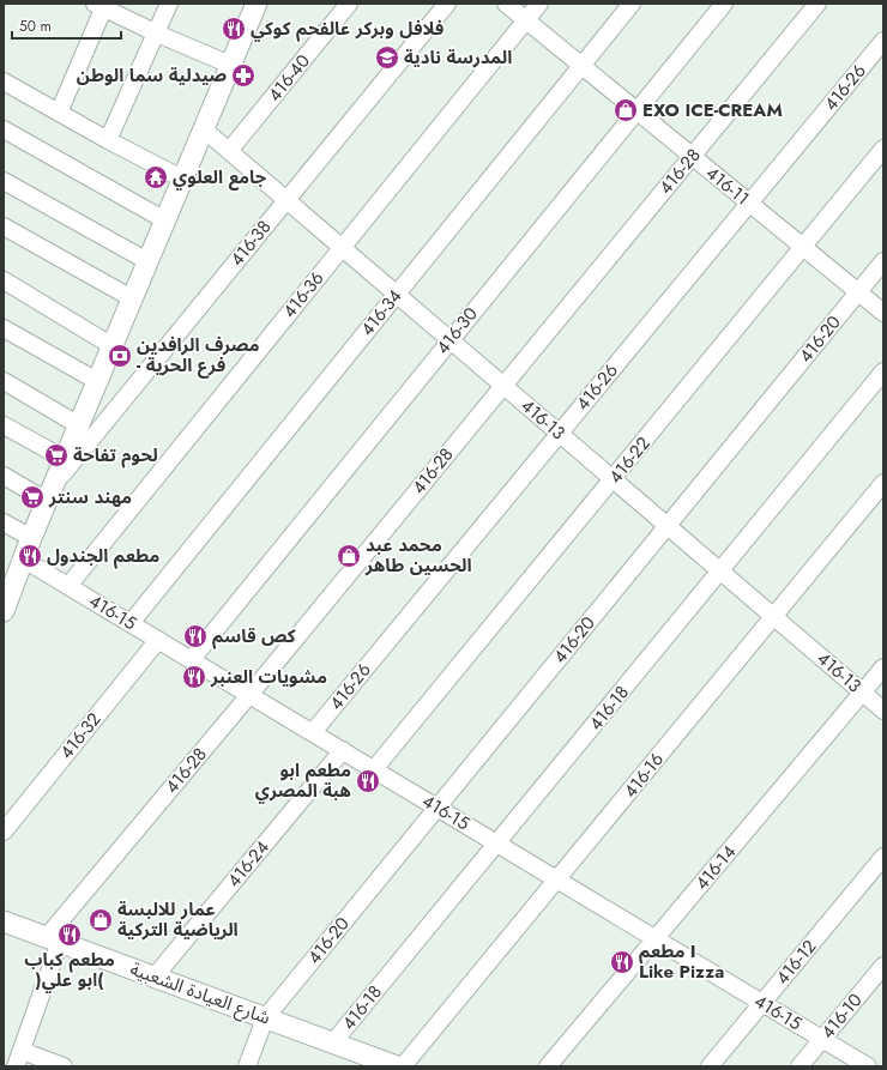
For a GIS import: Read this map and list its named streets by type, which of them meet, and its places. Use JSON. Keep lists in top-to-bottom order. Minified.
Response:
{"streets":{"street":["416-40","416-26","416-28","416-11","416-38","416-36","416-34","416-30","416-20","416-13","416-22","416-15","416-18","416-32","416-16","416-24","416-14","416-12","شارع العيادة الشعبية","416-10"]},"crossings":[["416-40","416-13"],["416-26","416-11"],["416-26","416-13"],["416-26","416-15"],["416-28","416-11"],["416-28","416-13"],["416-28","416-15"],["416-28","شارع العيادة الشعبية"],["416-11","416-36"],["416-11","416-34"],["416-11","416-30"],["416-11","416-20"],["416-11","416-22"],["416-38","416-13"],["416-36","416-13"],["416-36","416-15"],["416-34","416-13"],["416-34","416-15"],["416-30","416-13"],["416-30","416-15"],["416-20","416-13"],["416-20","416-15"],["416-20","شارع العيادة الشعبية"],["416-13","416-22"],["416-13","416-18"],["416-13","416-16"],["416-13","416-14"],["416-22","416-15"],["416-15","416-18"],["416-15","416-32"],["416-15","416-16"],["416-15","416-24"],["416-15","416-14"],["416-15","416-12"],["416-15","416-10"],["416-18","شارع العيادة الشعبية"],["416-24","شارع العيادة الشعبية"]],"places":{"restaurant":["فلافل وبركر عالفحم كوكي","مطعم الجندول","كص قاسم","مشويات العنبر","مطعم ابو هبة المصري","مطعم كباب )ابو علي(","مطعم I Like Pizza"],"school or university":["المدرسة نادية"],"pharmacy":["صيدلية سما الوطن"],"shop":["EXO ICE-CREAM","محمد عبد الحسين طاهر","عمار للالبسة الرياضية التركية"],"temple":["جامع العلوي"],"bank":["مصرف الرافدين - فرع الحرية"],"supermarket":["لحوم تفاحة","مهند سنتر"]},"scale_bar":"50 m"}
